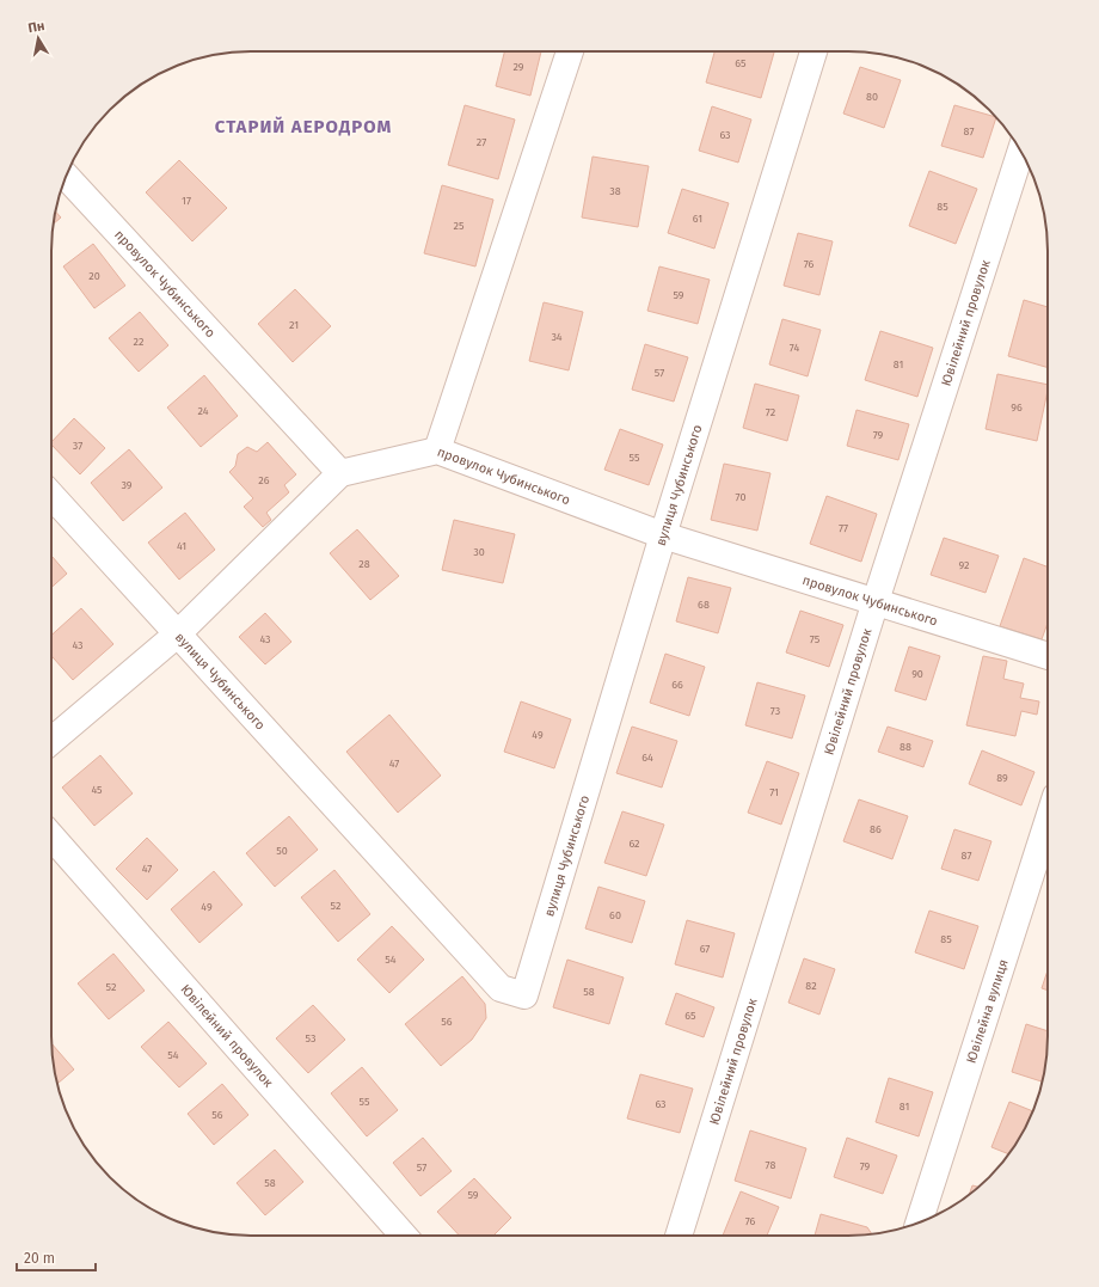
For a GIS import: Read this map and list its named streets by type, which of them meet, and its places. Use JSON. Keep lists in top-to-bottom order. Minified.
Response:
{"streets":{"street":["провулок Чубинського","Ювілейний провулок","вулиця Чубинського","Ювілейна вулиця"]},"crossings":[["провулок Чубинського","Ювілейний провулок"],["провулок Чубинського","вулиця Чубинського"]],"districts":["СТАРИЙ АЕРОДРОМ"],"house_numbers":["65","29","80","87","63","27","38","17","85","61","25","76","20","59","21","34","22","74","81","57","96","24","72","79","37","55","26","39","70","77","41","30","28","92","68","43","75","43","90","66","73","49","88","64","47","89","45","71","86","62","50","87","47","52","49","60","85","67","54","82","52","58","65","56","53","54","55","63","81","56","78","79","57","58","59","76"],"scale_bar":"20 m","north":"top"}
